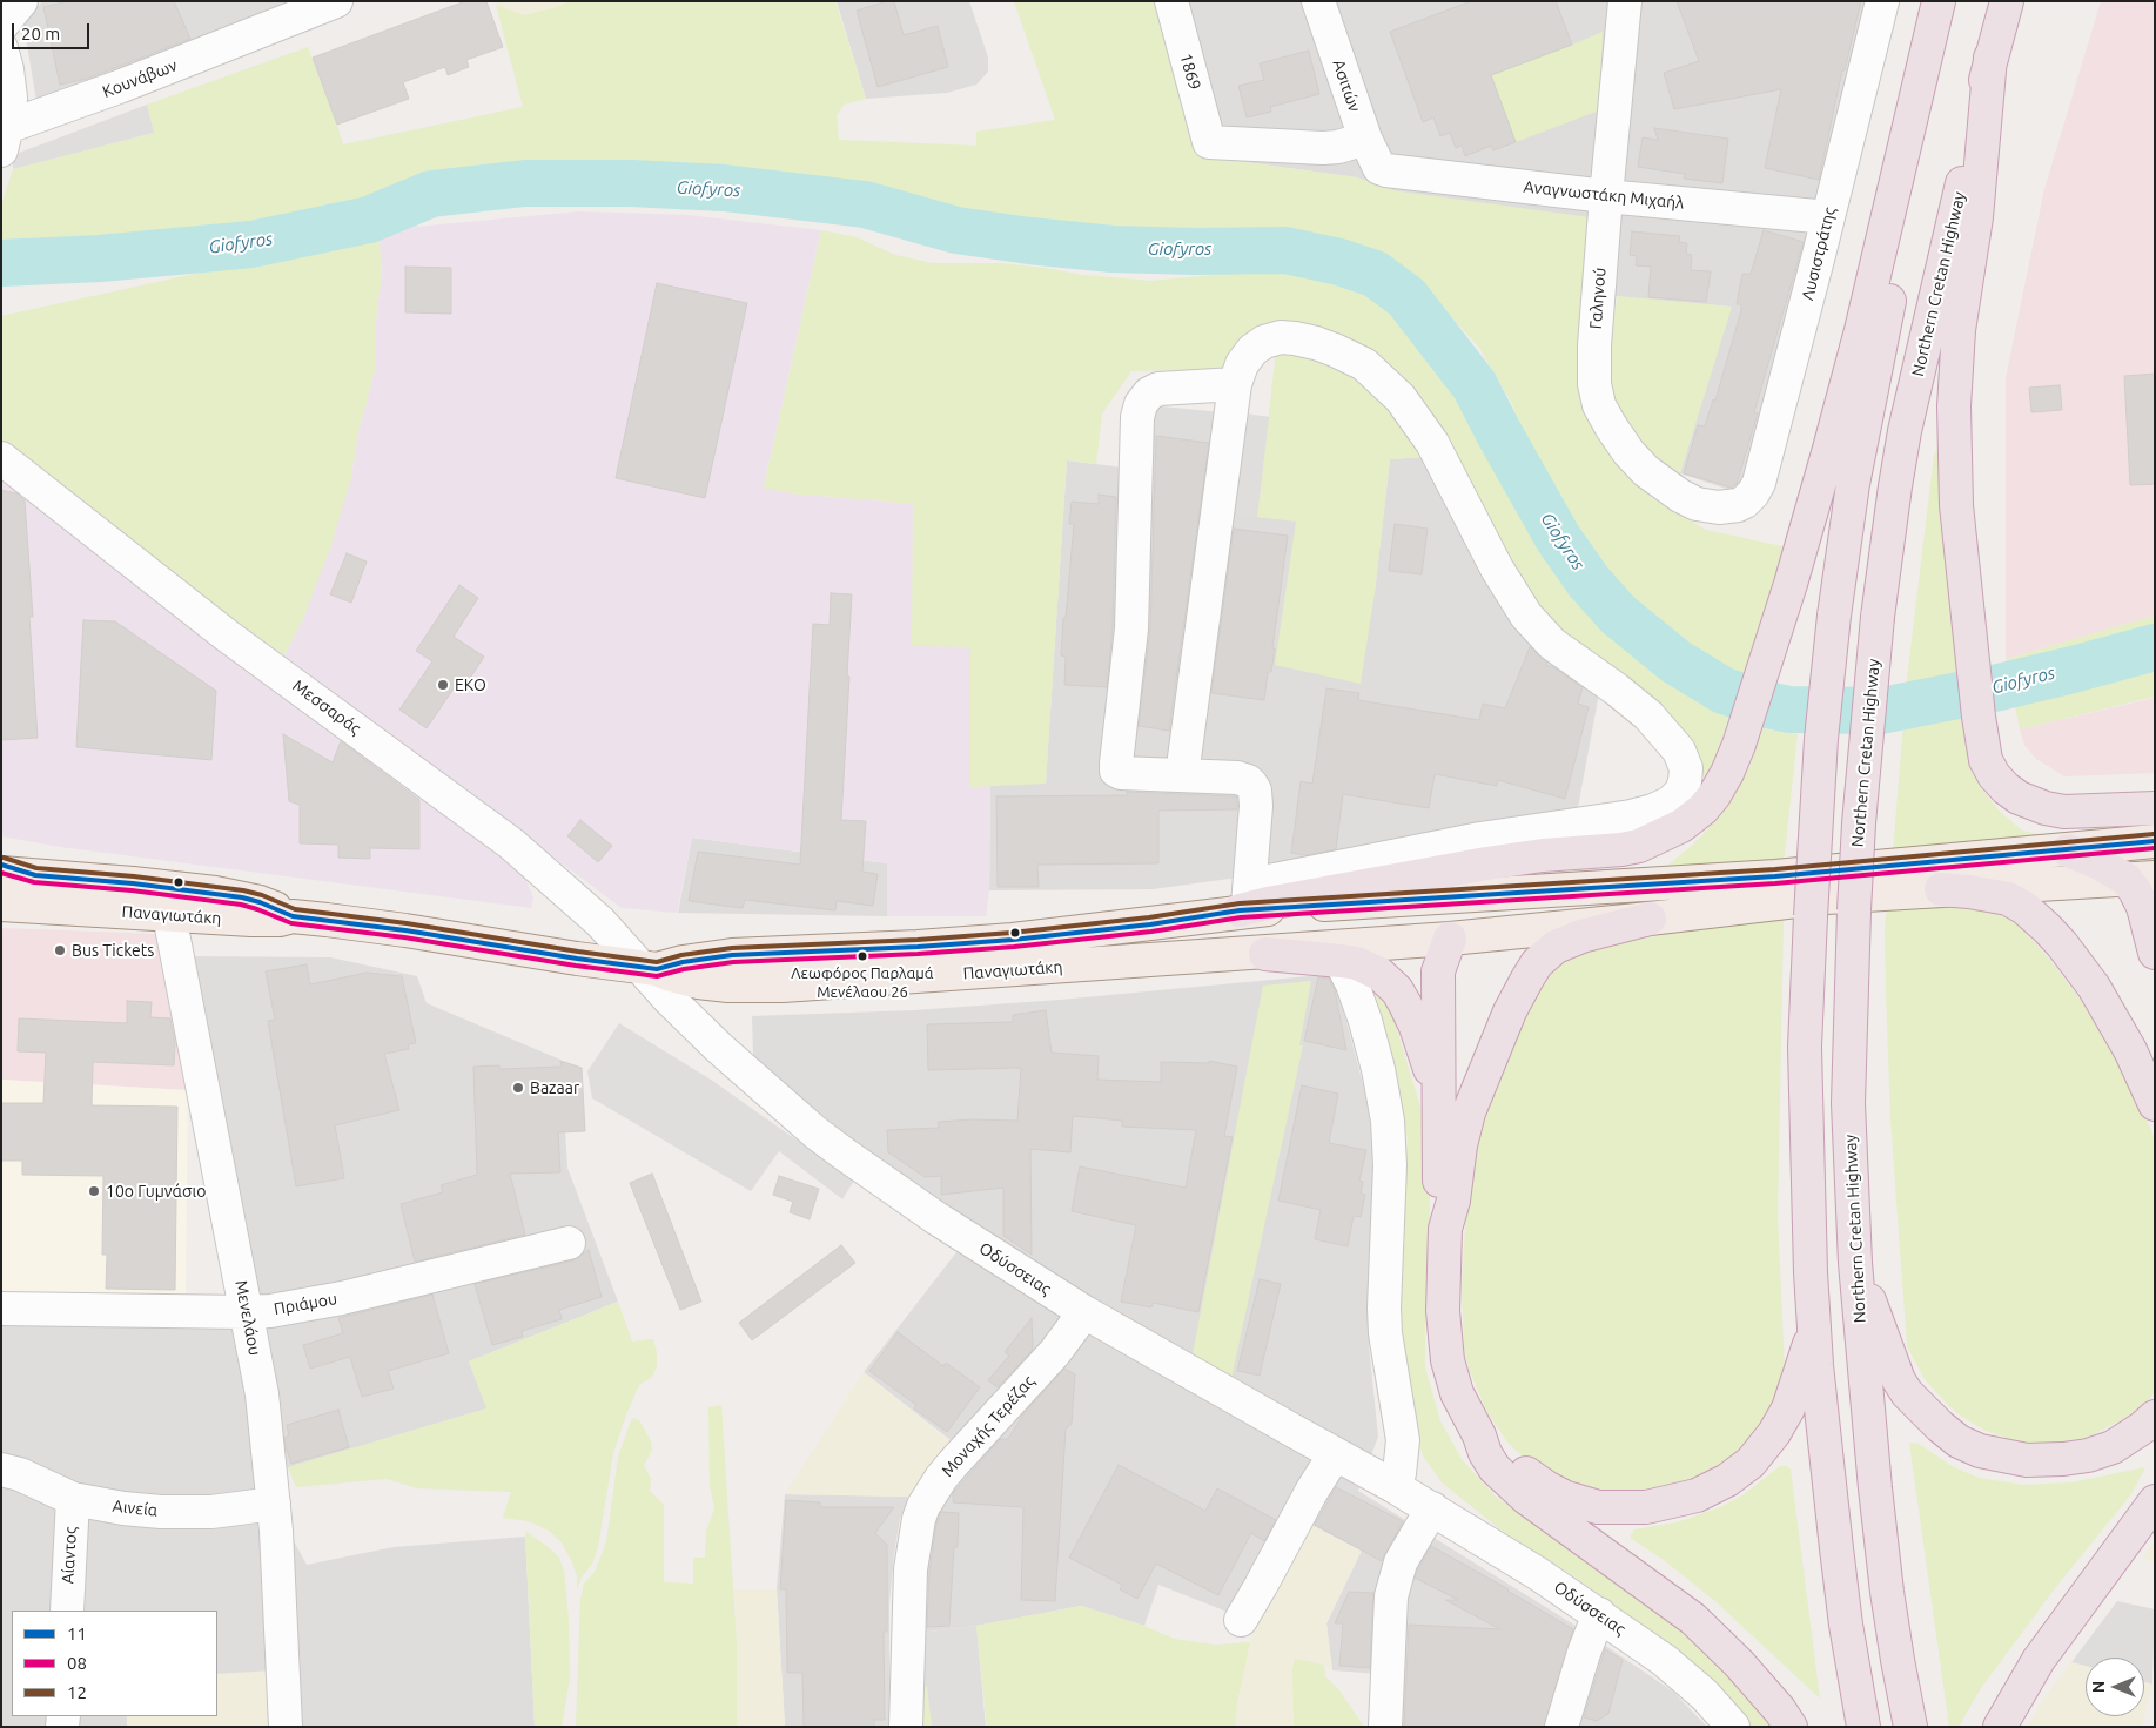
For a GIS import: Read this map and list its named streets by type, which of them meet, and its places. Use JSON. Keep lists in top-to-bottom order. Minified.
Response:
{"streets":{"highway":["Northern Cretan Highway"],"main road":["Παναγιωτάκη"],"street":["1869","Κουνάβων","Ασιτών","Αναγνωστάκη Μιχαήλ","Λυσιστράτης","Γαληνού","Μεσσαράς","Οδύσσειας","Πριάμου","Μενελάου","Μοναχής Τερέζας","Αινεία","Αίαντος"]},"crossings":[["1869","Ασιτών"],["Ασιτών","Αναγνωστάκη Μιχαήλ"],["Αναγνωστάκη Μιχαήλ","Λυσιστράτης"],["Αναγνωστάκη Μιχαήλ","Γαληνού"],["Λυσιστράτης","Γαληνού"],["Μεσσαράς","Παναγιωτάκη"],["Μεσσαράς","Οδύσσειας"],["Παναγιωτάκη","Οδύσσειας"],["Παναγιωτάκη","Μενελάου"],["Οδύσσειας","Μοναχής Τερέζας"],["Πριάμου","Μενελάου"],["Μενελάου","Αινεία"],["Αινεία","Αίαντος"]],"water":["Giofyros"],"places":["ΕΚΟ","Bus Tickets","Λεωφόρος Παρλαμά Μενέλαου 26","Bazaar","10ο Γυμνάσιο"],"lines":["transit line 12","transit line 11","transit line 08"],"legend":["11","08","12"],"scale_bar":"20 m","north":"left"}
